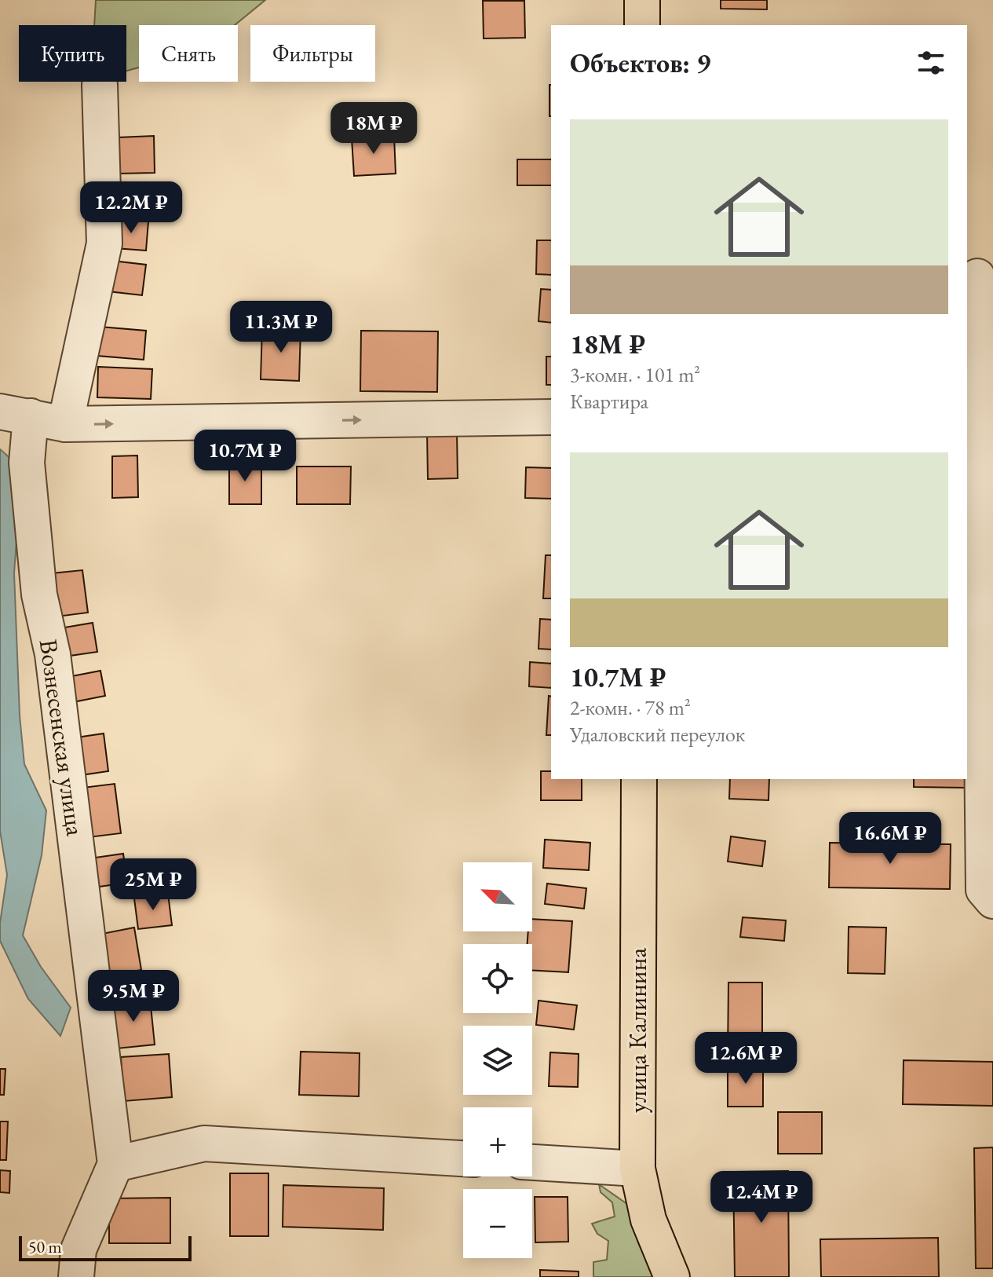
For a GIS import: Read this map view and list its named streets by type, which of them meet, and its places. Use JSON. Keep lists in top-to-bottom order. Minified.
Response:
{"streets":{"main road":["улица Калинина"],"street":["Вознесенская улица"]},"scale_bar":"50 m","north":"top left","page":{"chip":["Купить","Снять","Фильтры"],"heading":"Объектов: 9","list":[{"name":"18M ₽","note":"3-комн. · 101 m² · Квартира"},{"name":"10.7M ₽","note":"2-комн. · 78 m² · Удаловский переулок"}],"price":["18M ₽","12.2M ₽","11.3M ₽","10.7M ₽","16.6M ₽","25M ₽","9.5M ₽","12.6M ₽","12.4M ₽"],"map_buttons":["+","−"],"scale":"50 m"}}
